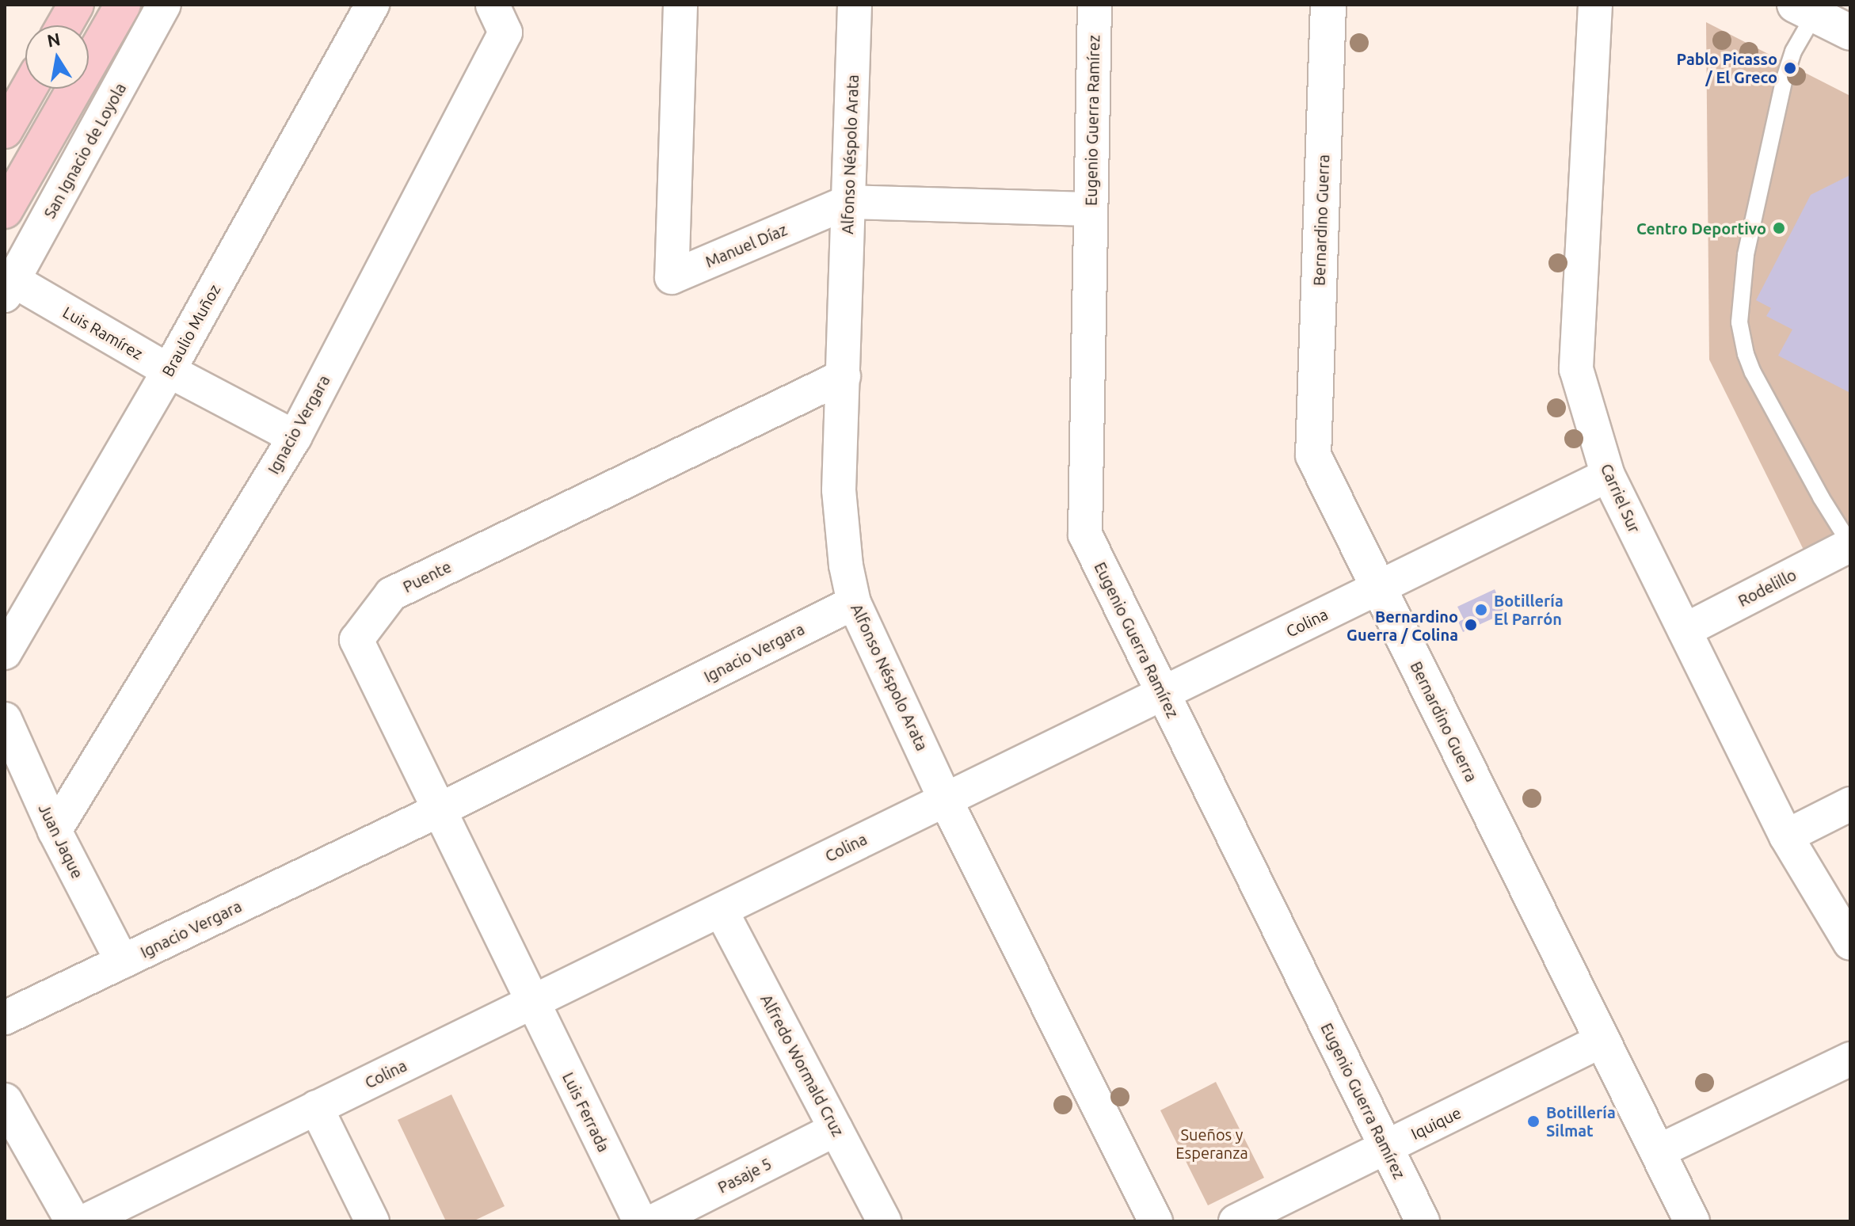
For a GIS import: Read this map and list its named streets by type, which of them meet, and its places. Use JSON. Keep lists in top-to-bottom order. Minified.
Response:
{"streets":{"street":["Eugenio Guerra Ramírez","San Ignacio de Loyola","Alfonso Néspolo Arata","Bernardino Guerra","Manuel Díaz","Braulio Muñoz","Luis Ramírez","Ignacio Vergara","Carriel Sur","Puente","Rodelillo","Colina","Juan Jaque","Alfredo Wormald Cruz","Luis Ferrada","Iquique","Pasaje 5"]},"crossings":[["Eugenio Guerra Ramírez","Manuel Díaz"],["Eugenio Guerra Ramírez","Colina"],["Eugenio Guerra Ramírez","Iquique"],["San Ignacio de Loyola","Luis Ramírez"],["Alfonso Néspolo Arata","Manuel Díaz"],["Alfonso Néspolo Arata","Ignacio Vergara"],["Alfonso Néspolo Arata","Puente"],["Alfonso Néspolo Arata","Colina"],["Bernardino Guerra","Colina"],["Bernardino Guerra","Iquique"],["Braulio Muñoz","Luis Ramírez"],["Luis Ramírez","Ignacio Vergara"],["Ignacio Vergara","Puente"],["Ignacio Vergara","Juan Jaque"],["Carriel Sur","Rodelillo"],["Carriel Sur","Colina"],["Puente","Colina"],["Puente","Luis Ferrada"],["Colina","Alfredo Wormald Cruz"],["Colina","Luis Ferrada"],["Alfredo Wormald Cruz","Pasaje 5"]],"parks":["Sueños y Esperanza"],"places":["Pablo Picasso / El Greco","Centro Deportivo","Botillería El Parrón","Bernardino Guerra / Colina","Botillería Silmat"],"north":"top"}
